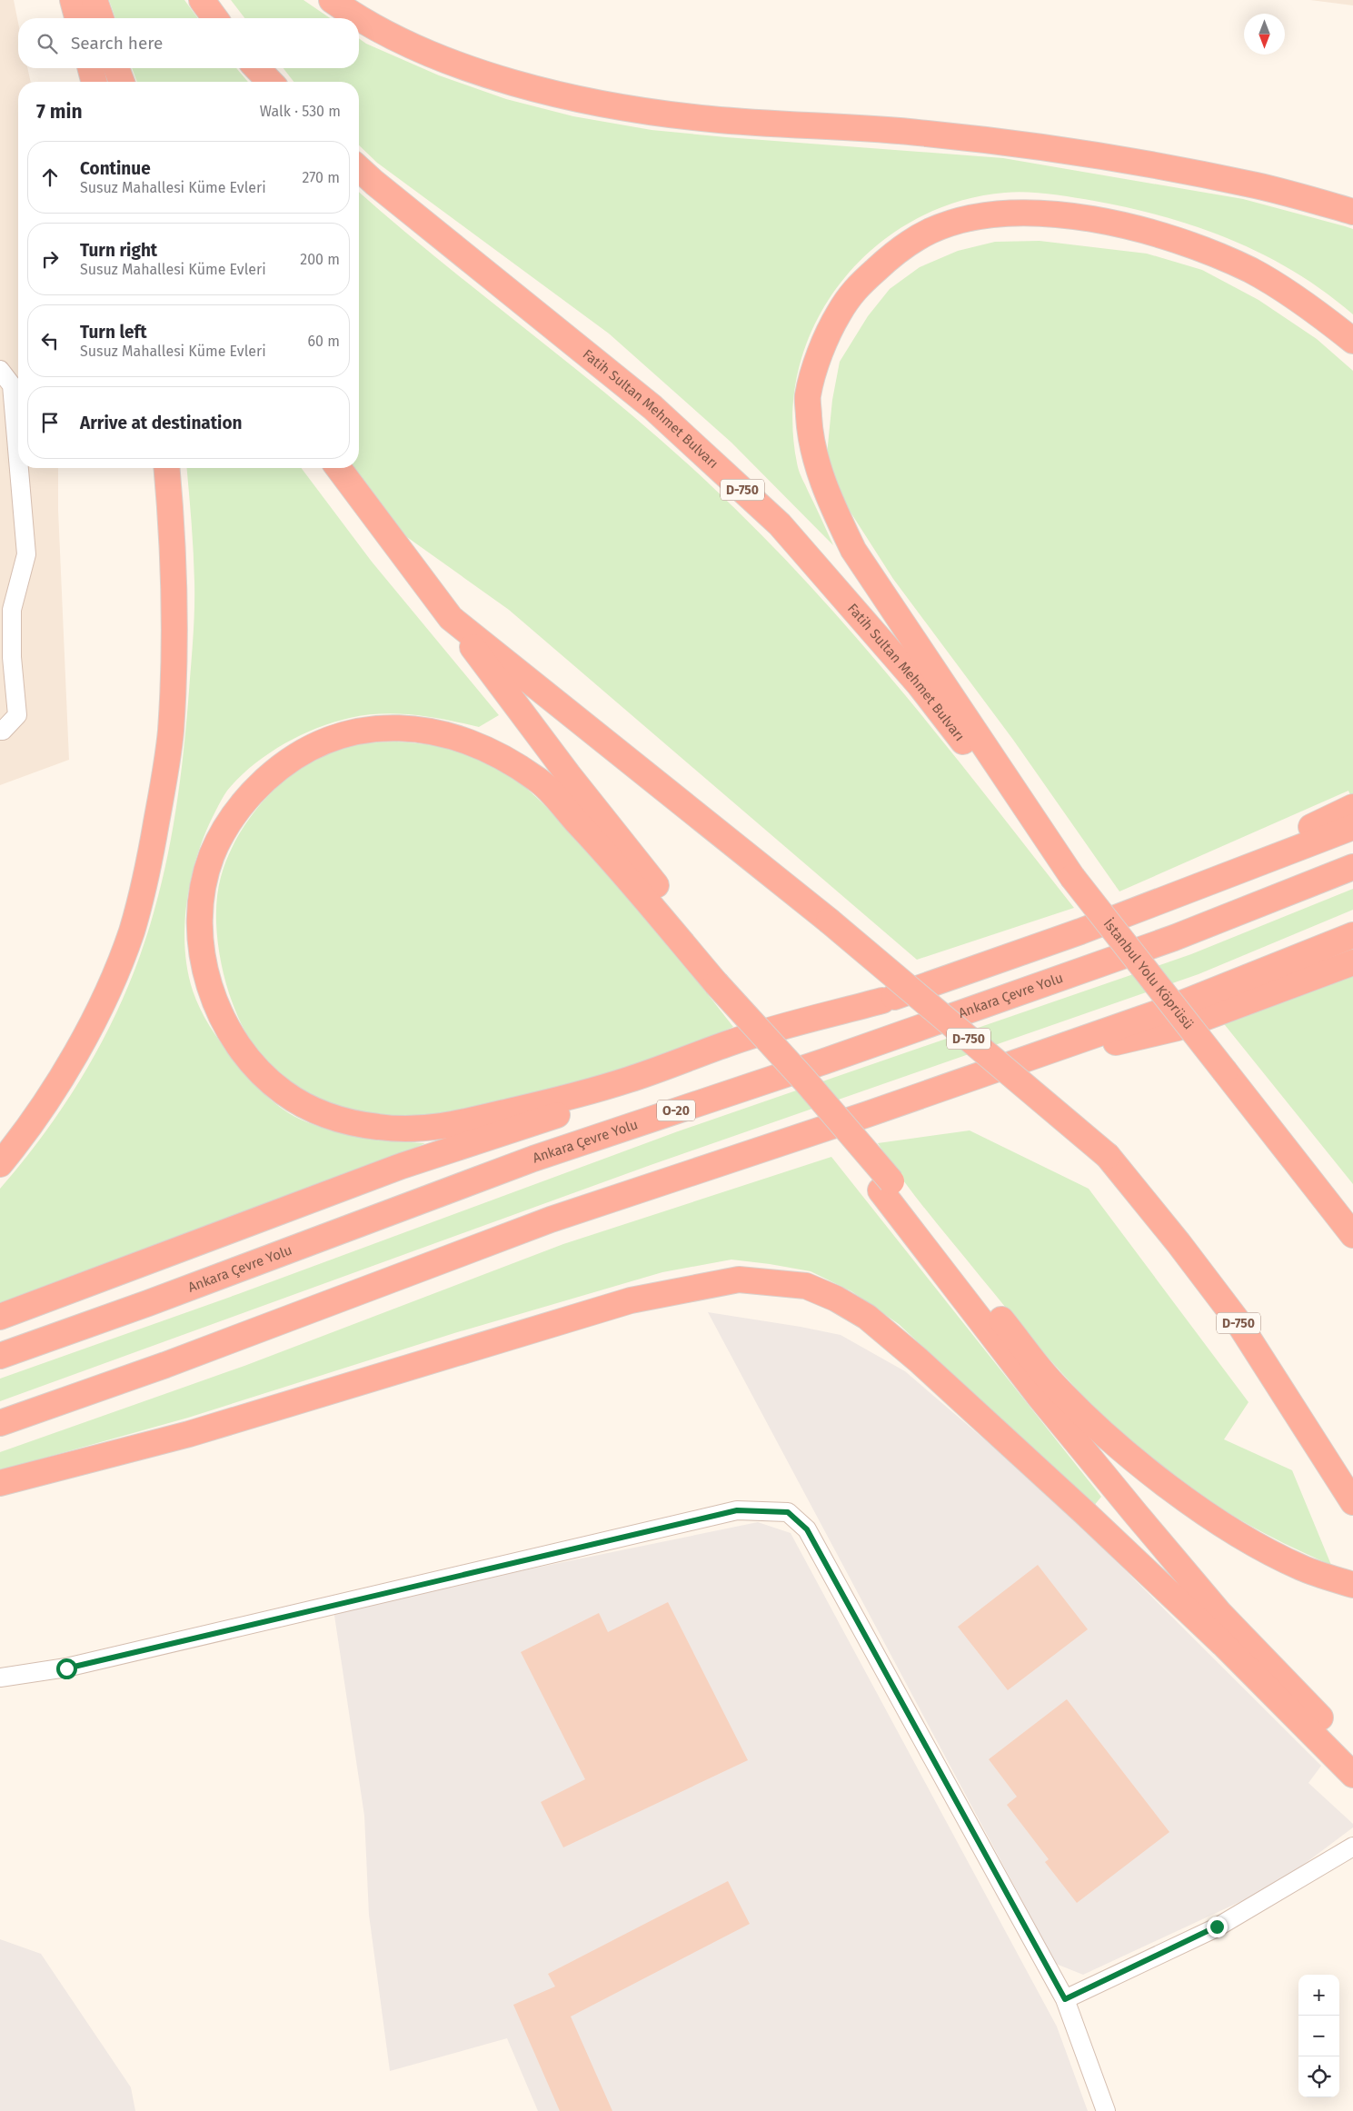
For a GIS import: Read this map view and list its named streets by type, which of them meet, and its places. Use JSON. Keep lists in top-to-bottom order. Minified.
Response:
{"streets":{"highway":["Fatih Sultan Mehmet Bulvarı","D-750","İstanbul Yolu Köprüsü","Ankara Çevre Yolu","O-20"]},"crossings":[["Fatih Sultan Mehmet Bulvarı","İstanbul Yolu Köprüsü"],["D-750","İstanbul Yolu Köprüsü"]],"north":"bottom","page":{"search":"Search here","heading":["7 min","Walk · 530 m"],"list":[["Continue","Susuz Mahallesi Küme Evleri","270 m"],["Turn right","Susuz Mahallesi Küme Evleri","200 m"],["Turn left","Susuz Mahallesi Küme Evleri","60 m"],"Arrive at destination"],"map_buttons":["+","−"]}}
